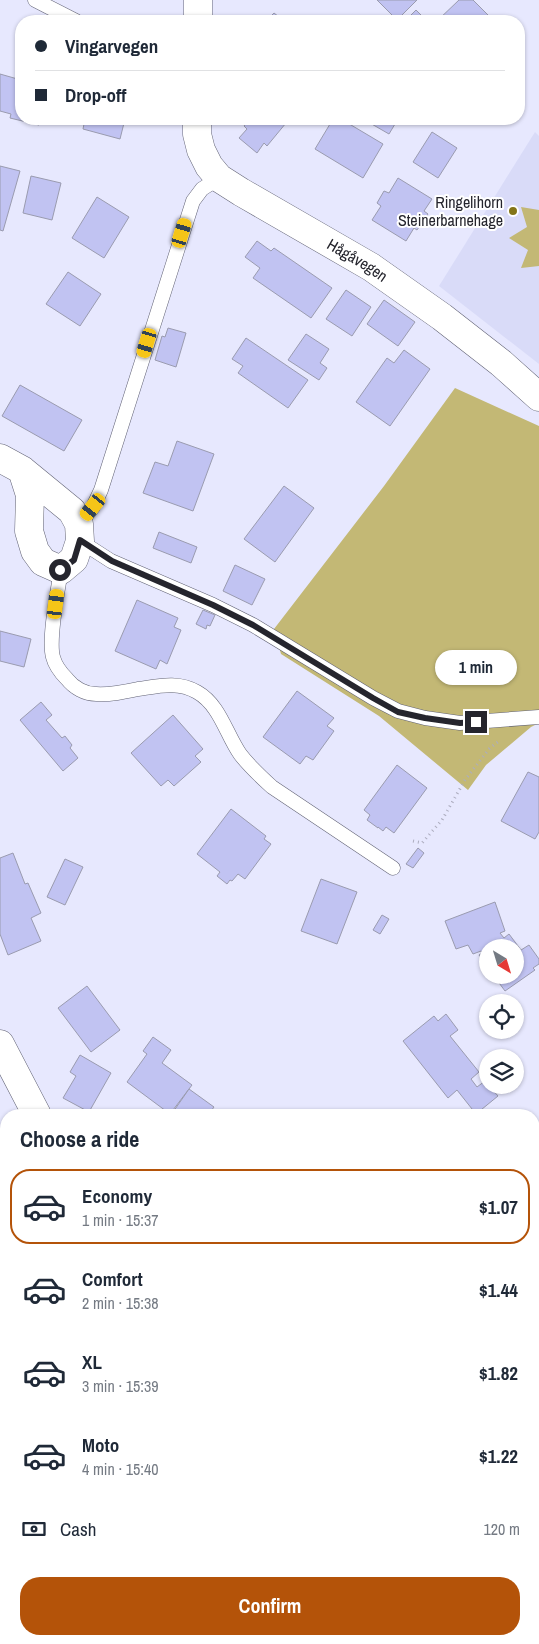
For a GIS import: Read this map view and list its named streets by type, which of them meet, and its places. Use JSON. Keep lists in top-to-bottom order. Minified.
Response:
{"streets":{"street":["Hågåvegen"]},"places":["Ringelihorn Steinerbarnehage"],"north":"bottom right","page":{"banner":["Vingarvegen","Drop-off"],"bubble":"1 min","heading":"Choose a ride","list":[{"name":"Economy","note":"1 min · 15:37","value":"$1.07"},{"name":"Comfort","note":"2 min · 15:38","value":"$1.44"},{"name":"XL","note":"3 min · 15:39","value":"$1.82"},{"name":"Moto","note":"4 min · 15:40","value":"$1.22"}],"pay":["Cash","120 m"],"buttons":"Confirm"}}
